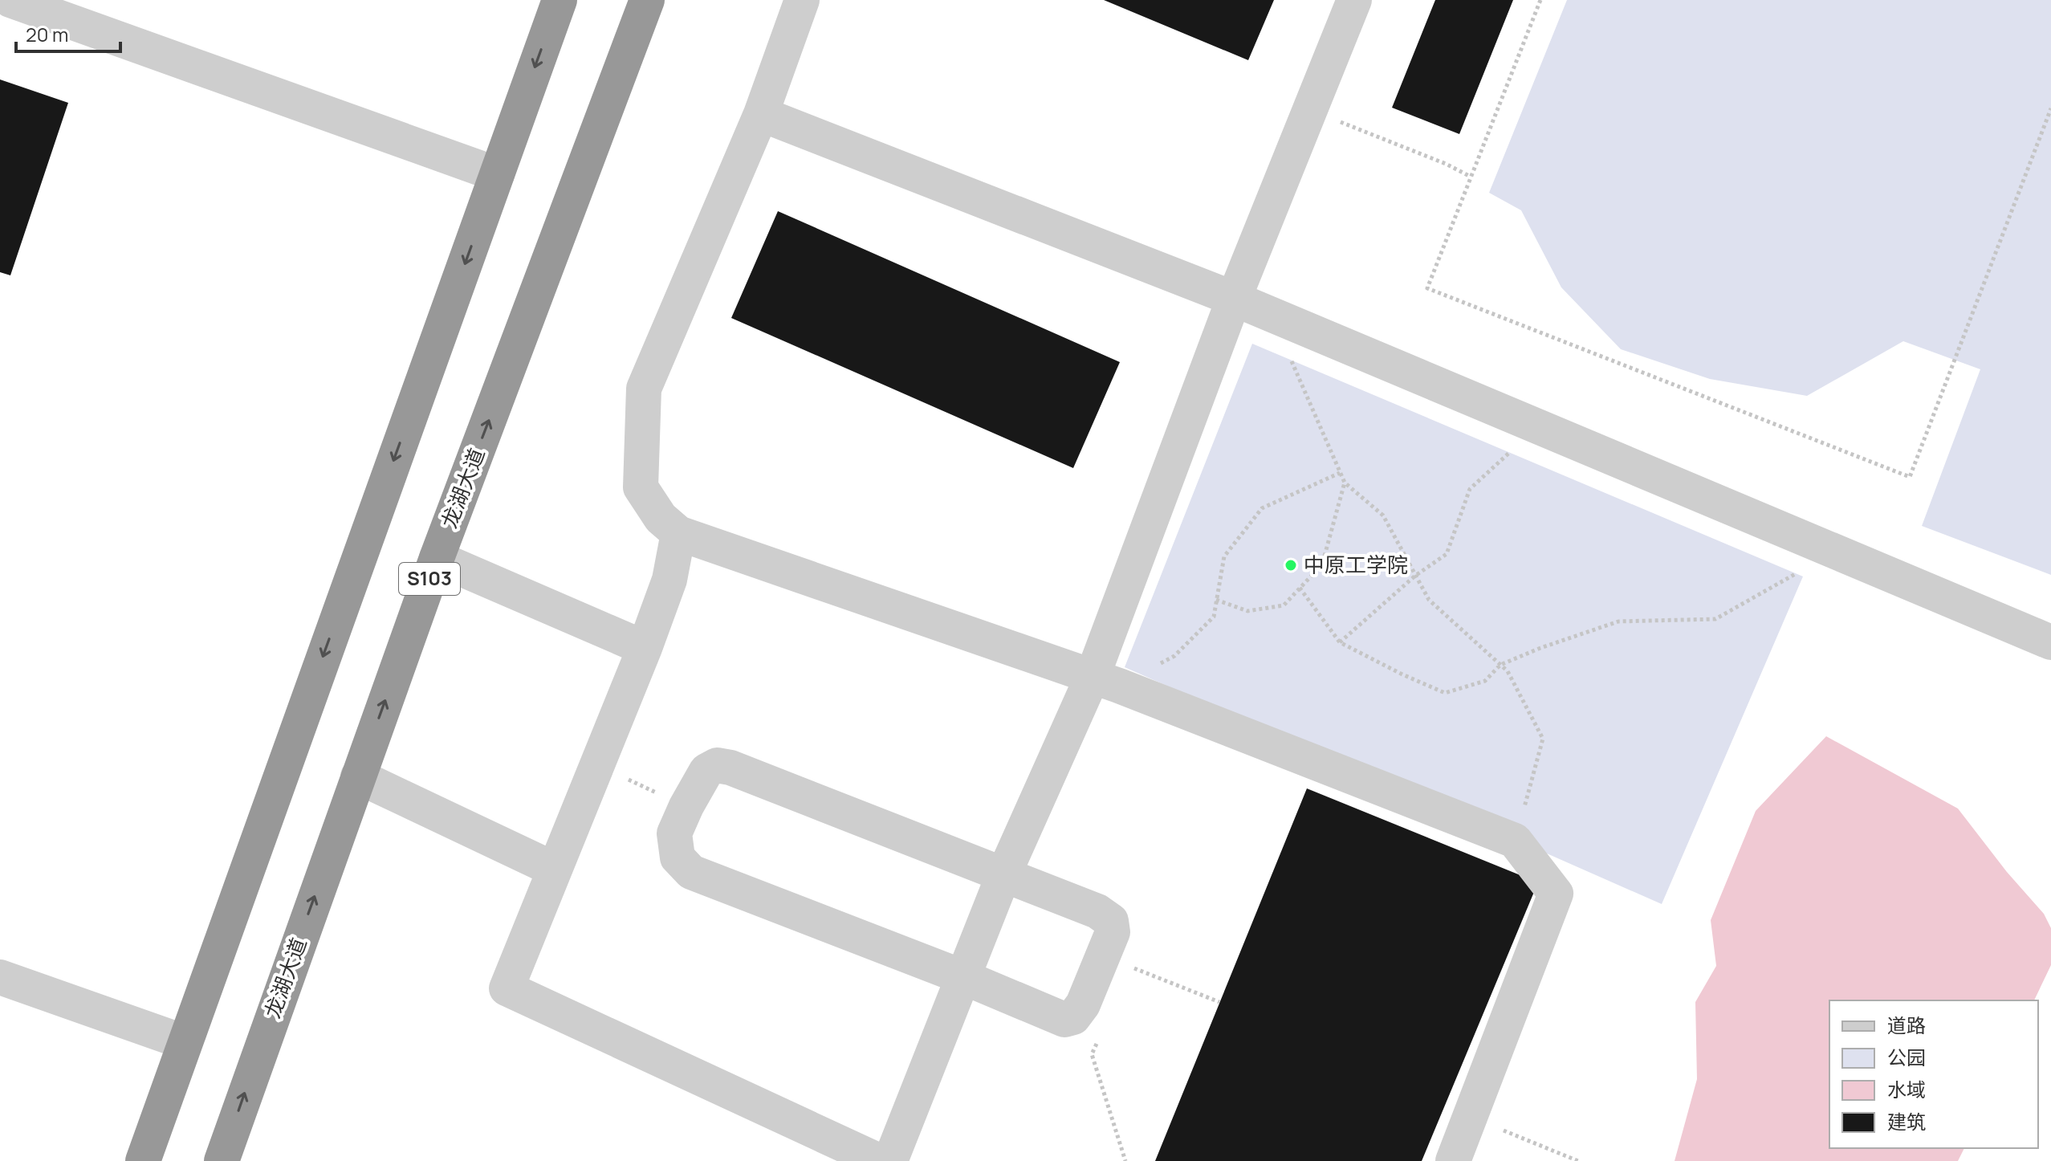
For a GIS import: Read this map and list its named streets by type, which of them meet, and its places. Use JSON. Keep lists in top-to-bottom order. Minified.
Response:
{"streets":{"highway":["龙湖大道","S103"]},"places":["中原工学院"],"legend":["道路","公园","水域","建筑"],"scale_bar":"20 m"}
